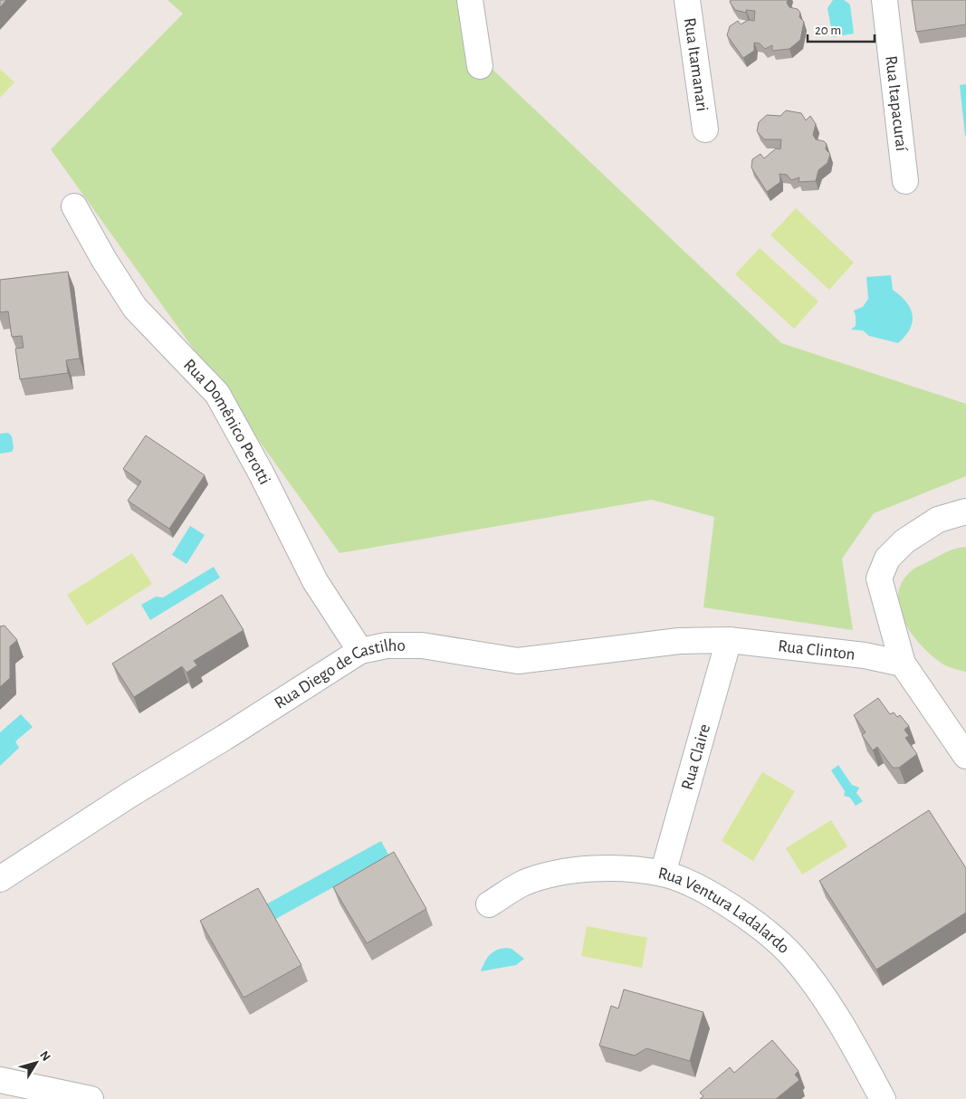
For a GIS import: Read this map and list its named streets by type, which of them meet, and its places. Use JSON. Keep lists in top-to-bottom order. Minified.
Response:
{"streets":{"street":["Rua Itamanari","Rua Itapacuraí","Rua Domênico Perotti","Rua Clinton","Rua Diego de Castilho","Rua Claire","Rua Ventura Ladalardo"]},"crossings":[["Rua Domênico Perotti","Rua Diego de Castilho"],["Rua Clinton","Rua Diego de Castilho"],["Rua Clinton","Rua Claire"],["Rua Diego de Castilho","Rua Claire"],["Rua Claire","Rua Ventura Ladalardo"]],"scale_bar":"20 m","north":"top right"}
